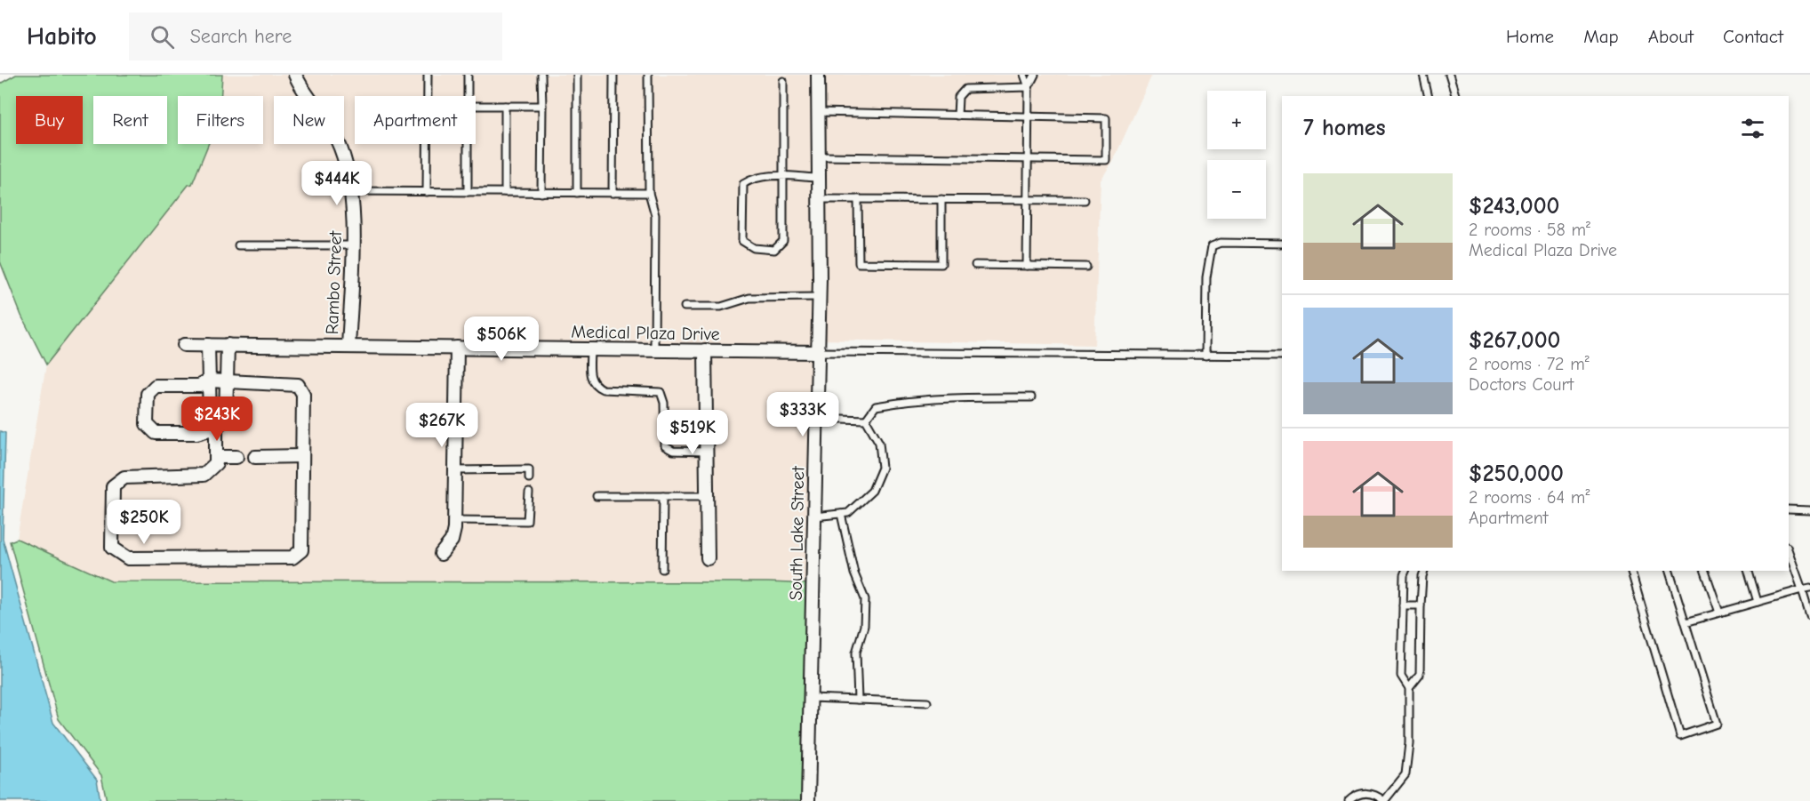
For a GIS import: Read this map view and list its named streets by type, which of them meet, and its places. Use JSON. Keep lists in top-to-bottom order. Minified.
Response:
{"streets":{"street":["Rambo Street","Medical Plaza Drive","South Lake Street"]},"crossings":[["Rambo Street","Medical Plaza Drive"],["Medical Plaza Drive","South Lake Street"]],"page":{"header":"Habito","search":"Search here","nav":["Home","Map","About","Contact"],"map_buttons":["+","−"],"chip":["Buy","Rent","Filters","New","Apartment"],"heading":"7 homes","list":[{"name":"$243,000","note":"2 rooms · 58 m² · Medical Plaza Drive"},{"name":"$267,000","note":"2 rooms · 72 m² · Doctors Court"},{"name":"$250,000","note":"2 rooms · 64 m² · Apartment"}],"price":["$444K","$506K","$333K","$243K","$267K","$519K","$250K"]}}
